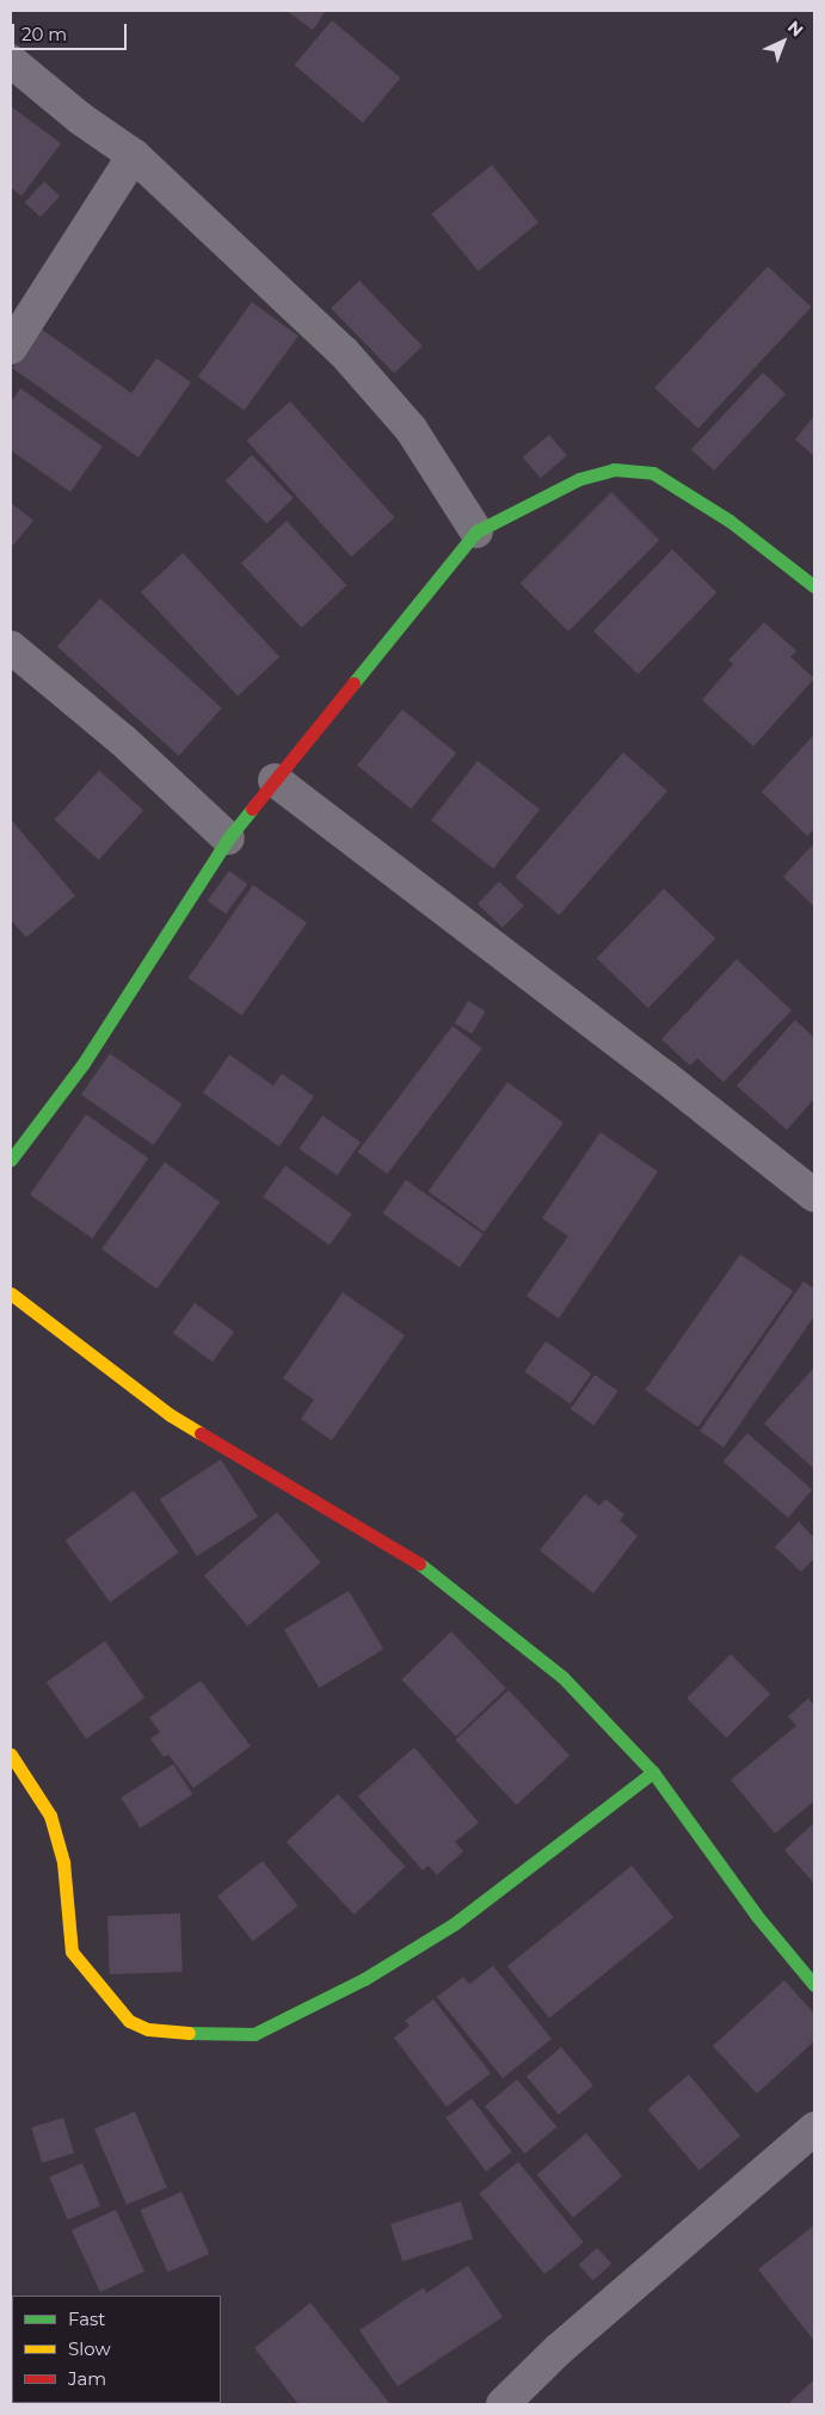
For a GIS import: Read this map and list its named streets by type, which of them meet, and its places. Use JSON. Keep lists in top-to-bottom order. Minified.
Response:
{"legend":["Fast","Slow","Jam"],"scale_bar":"20 m","north":"top right"}
